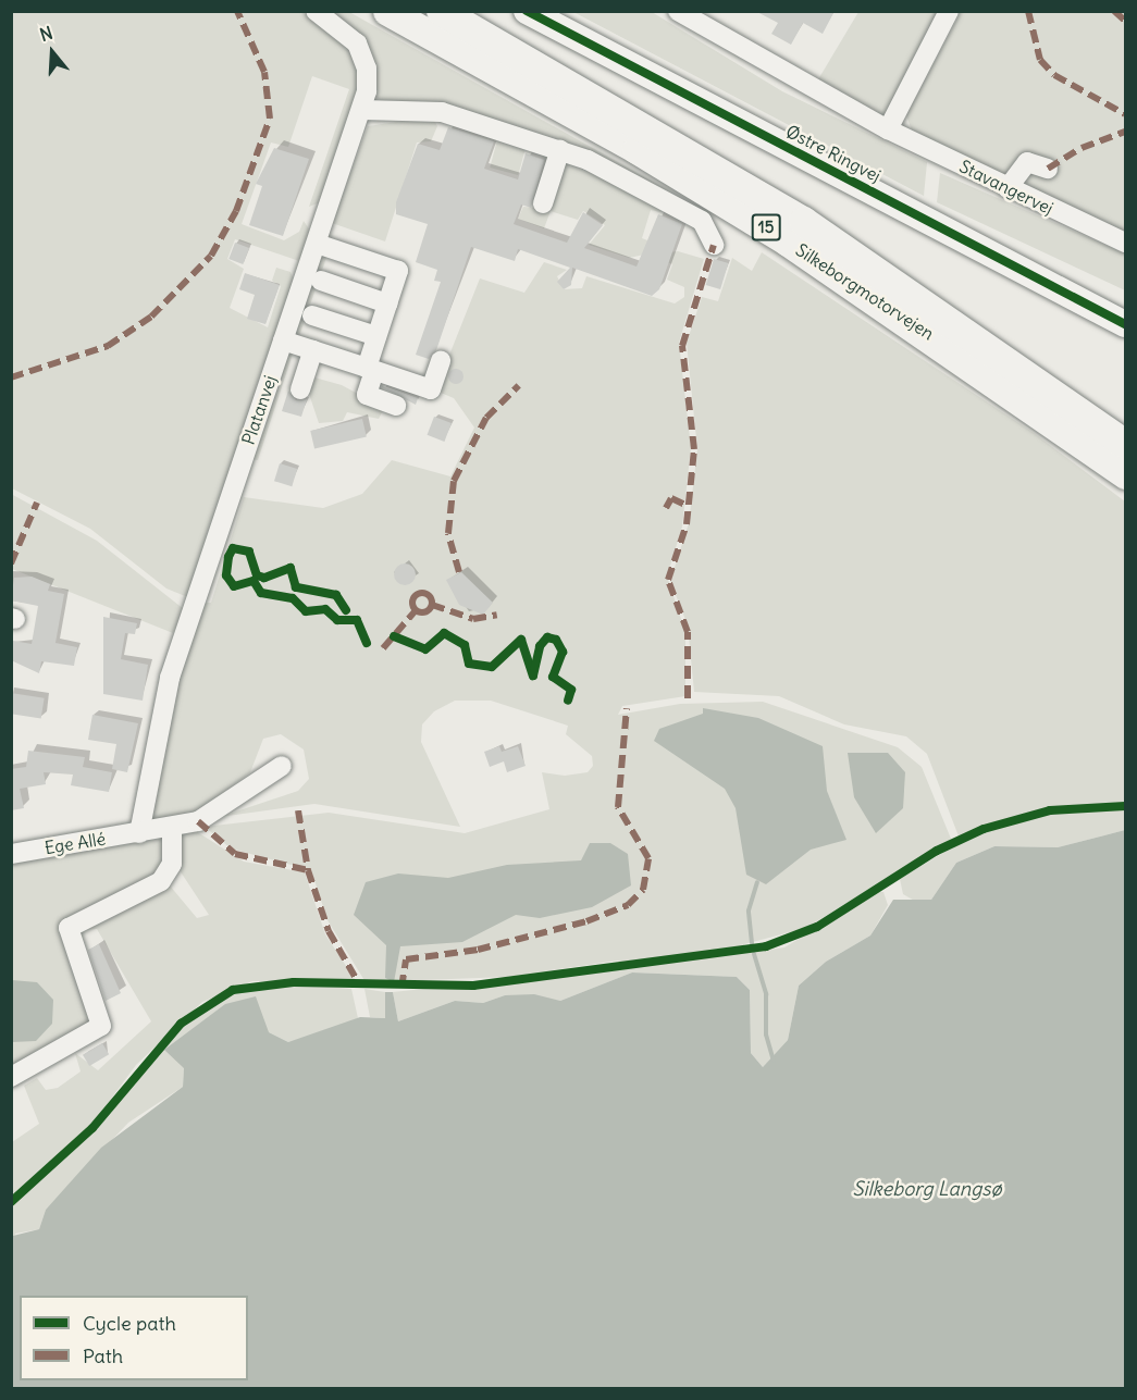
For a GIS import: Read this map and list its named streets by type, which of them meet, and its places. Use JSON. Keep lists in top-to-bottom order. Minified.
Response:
{"streets":{"highway":["15","Silkeborgmotorvejen"],"main road":["Østre Ringvej"],"street":["Stavangervej","Platanvej","Ege Allé"]},"crossings":[["Platanvej","Ege Allé"]],"water":["Silkeborg Langsø"],"legend":["Cycle path","Path"],"north":"top"}
